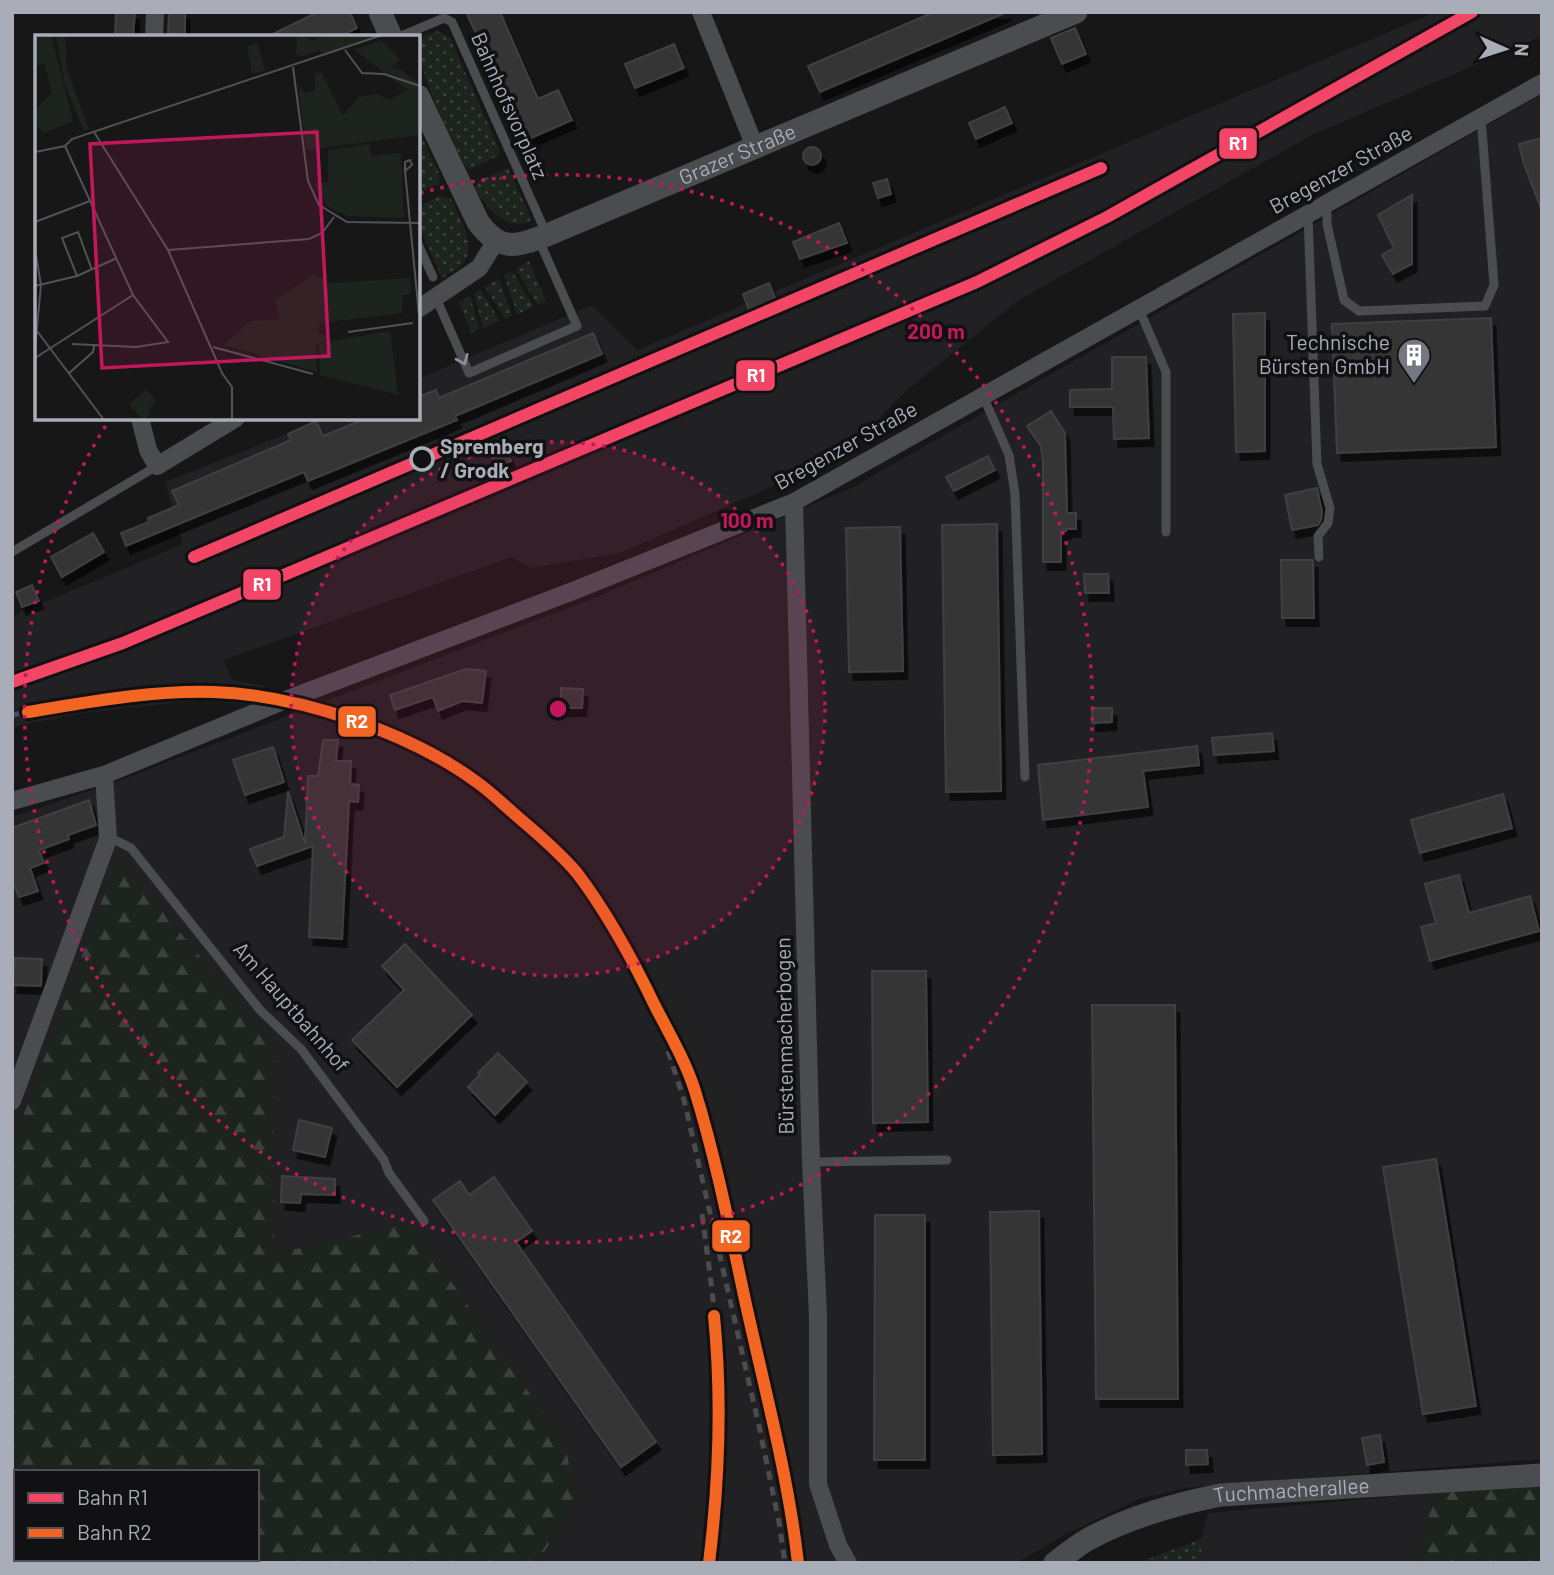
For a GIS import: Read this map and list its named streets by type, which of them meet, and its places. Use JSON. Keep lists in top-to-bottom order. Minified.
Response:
{"streets":{"street":["Grazer Straße","Bregenzer Straße","Bürstenmacherbogen","Tuchmacherallee"],"lane":["Bahnhofsvorplatz","Am Hauptbahnhof"]},"crossings":[["Bahnhofsvorplatz","Grazer Straße"],["Bregenzer Straße","Bürstenmacherbogen"]],"places":{"building":["Technische Bürsten GmbH"],"other":["Spremberg / Grodk"]},"lines":["rail line R1","rail line R2"],"legend":["Bahn R1","Bahn R2"],"north":"right","rings":["200 m","100 m"]}
